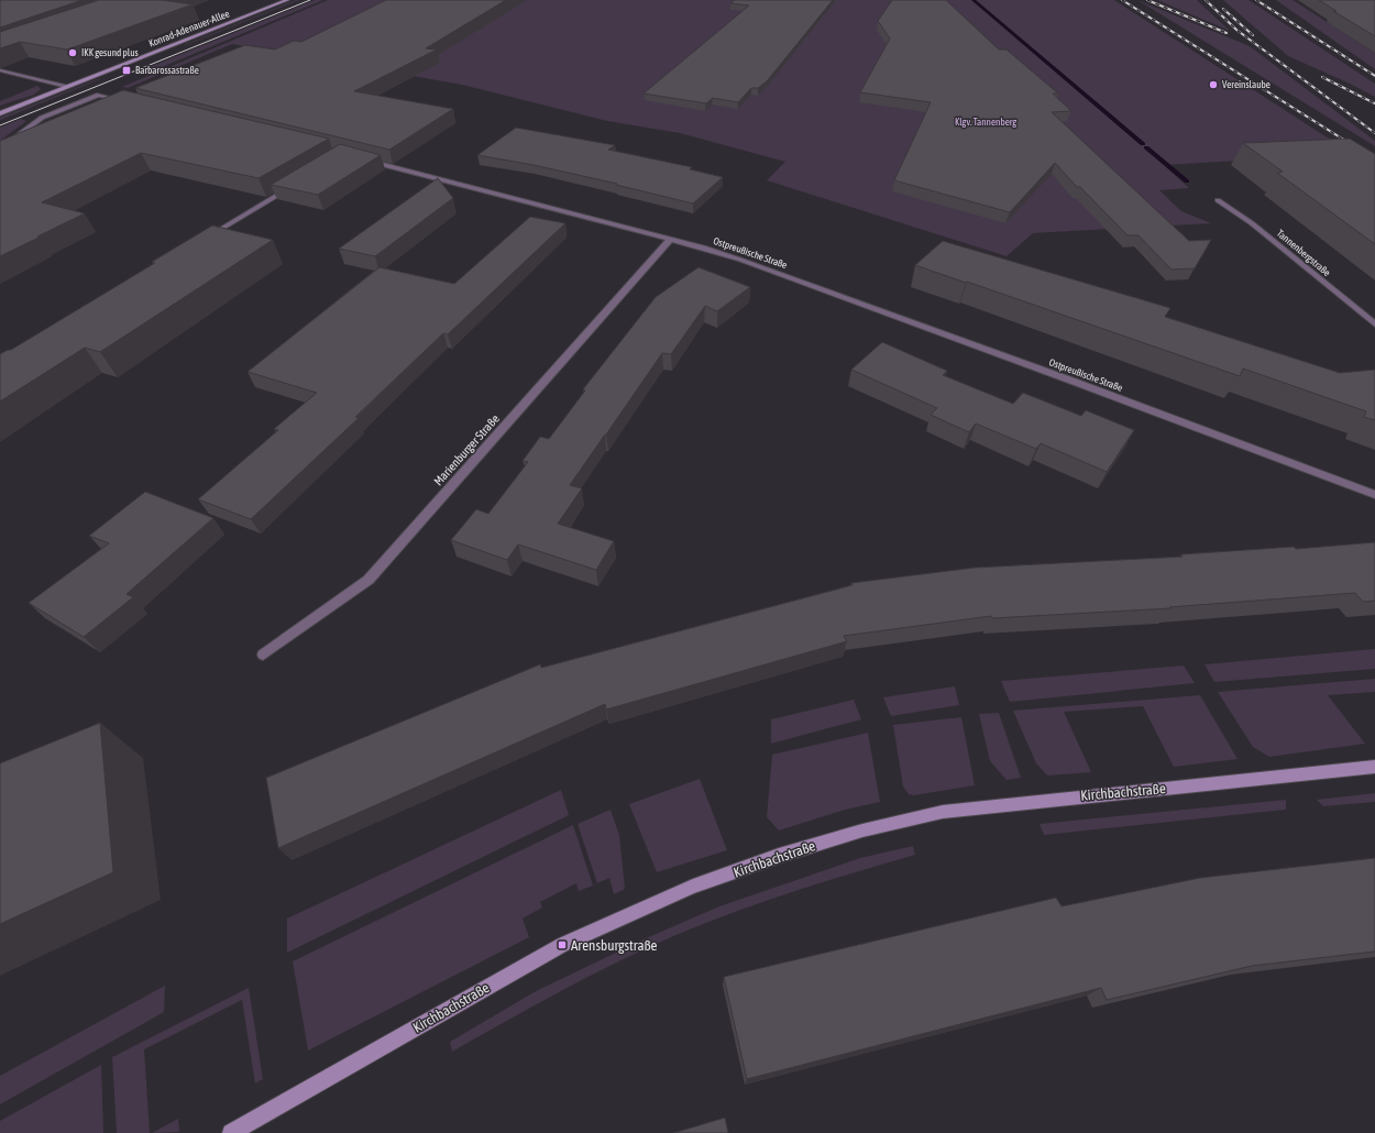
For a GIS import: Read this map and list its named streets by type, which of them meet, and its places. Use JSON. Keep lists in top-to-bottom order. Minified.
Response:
{"streets":{"main road":["Konrad-Adenauer-Allee","Kirchbachstraße"],"street":["Ostpreußische Straße","Tannenbergstraße","Marienburger Straße"]},"crossings":[["Ostpreußische Straße","Marienburger Straße"]],"parks":["Klgv. Tannenberg"],"places":{"other":["IKK gesund plus","Vereinslaube"],"transit":["Barbarossastraße","Arensburgstraße"]}}
